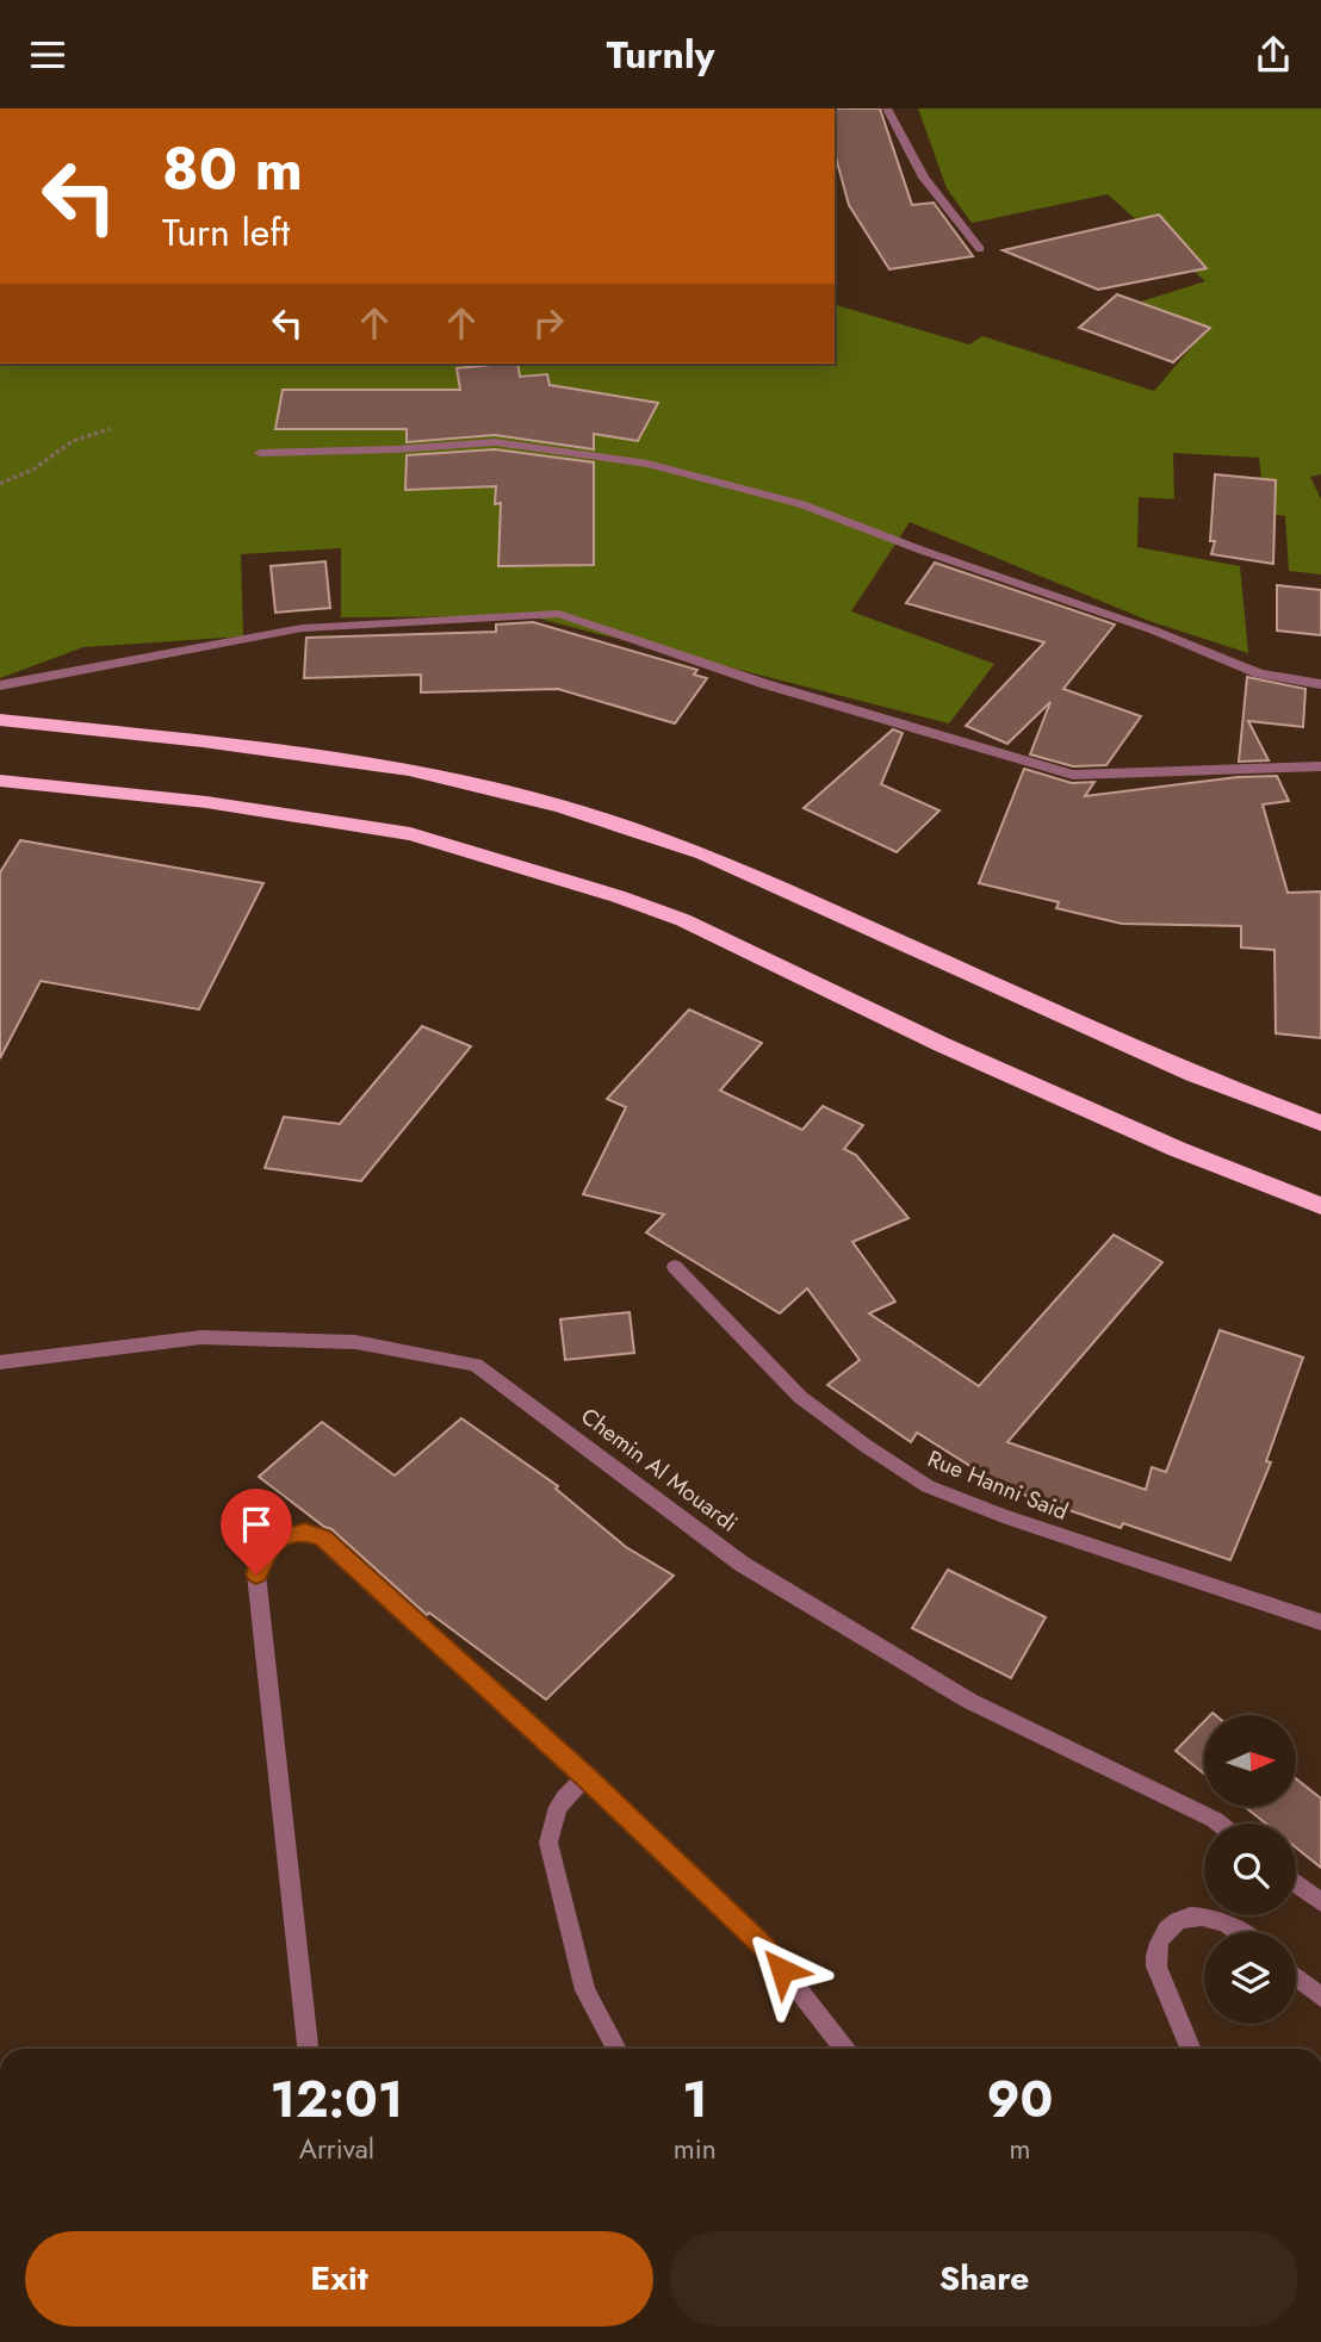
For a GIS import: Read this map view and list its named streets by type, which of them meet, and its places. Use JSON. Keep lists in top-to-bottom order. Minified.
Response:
{"streets":{"street":["Chemin Al Mouardi","Rue Hanni Said"]},"north":"right","page":{"header":"Turnly","turn":["80 m","Turn left"],"eta":["12:01","Arrival","1","min","90","m"],"buttons":["Exit","Share"]}}
